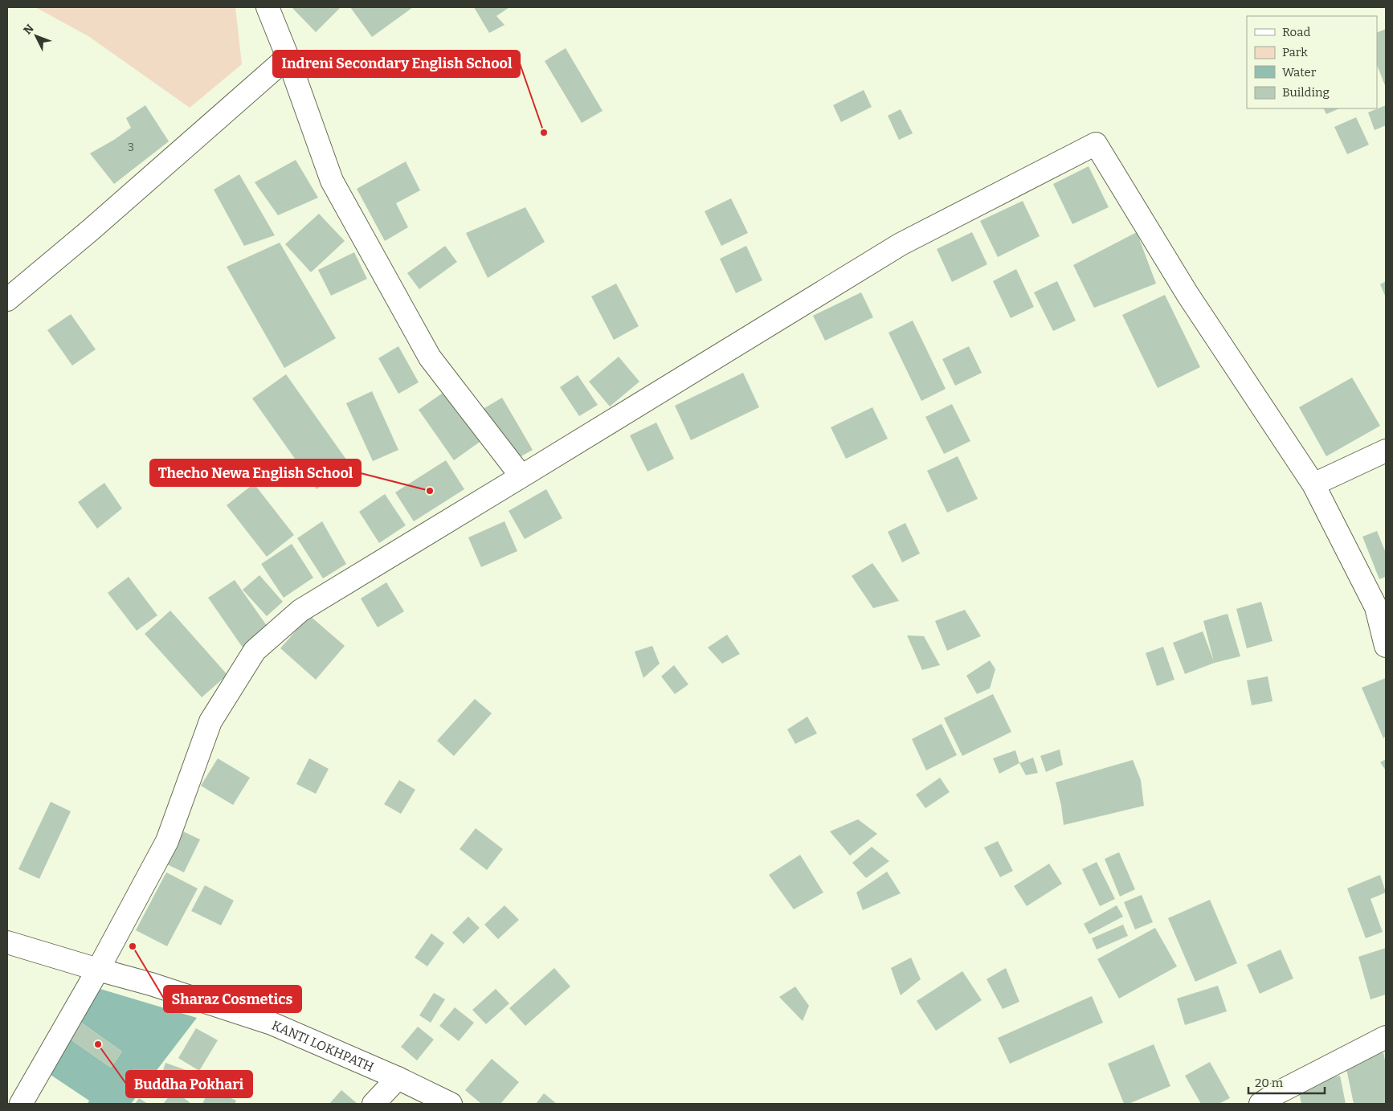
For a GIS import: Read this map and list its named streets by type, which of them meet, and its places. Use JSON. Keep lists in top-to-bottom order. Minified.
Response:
{"streets":{"street":["KANTI LOKHPATH"]},"places":["Indreni Secondary English School","Thecho Newa English School","Sharaz Cosmetics","Buddha Pokhari"],"house_numbers":["3"],"legend":["Road","Park","Water","Building"],"scale_bar":"20 m","north":"top left"}
